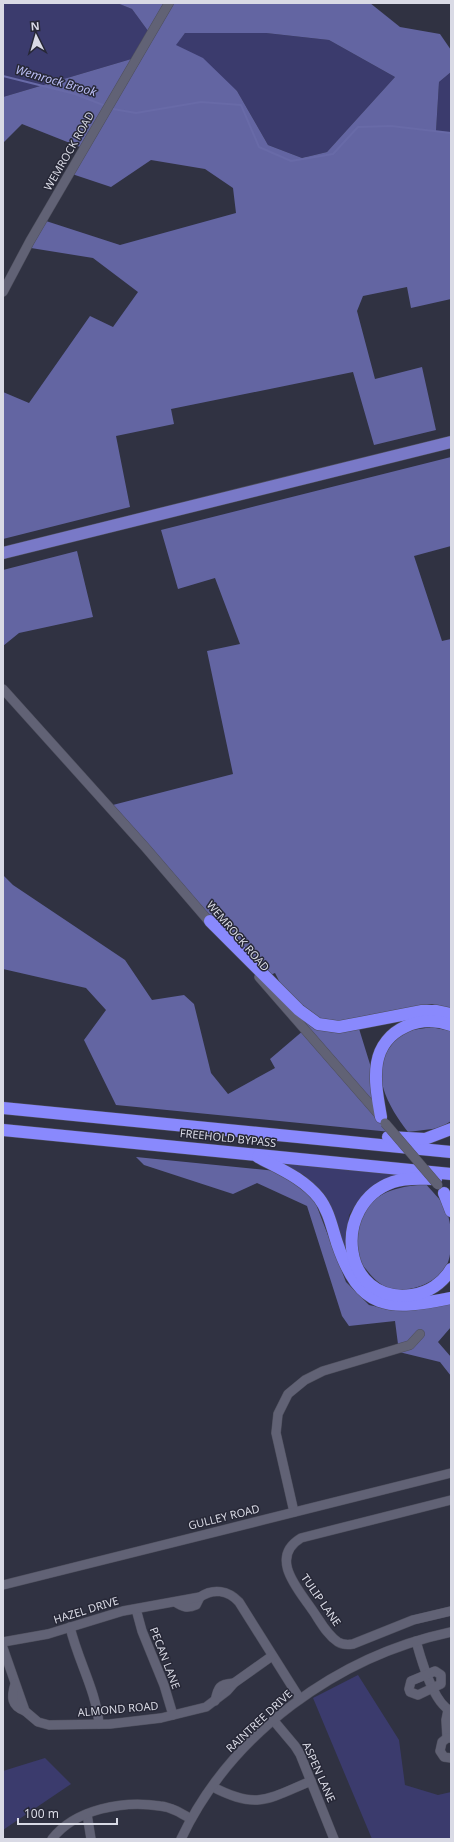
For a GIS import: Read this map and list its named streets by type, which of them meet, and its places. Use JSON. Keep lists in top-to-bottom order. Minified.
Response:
{"streets":{"highway":["FREEHOLD BYPASS"],"street":["WEMROCK ROAD","GULLEY ROAD","TULIP LANE","HAZEL DRIVE","PECAN LANE","ALMOND ROAD","RAINTREE DRIVE","ASPEN LANE"]},"crossings":[["HAZEL DRIVE","PECAN LANE"],["HAZEL DRIVE","ALMOND ROAD"],["HAZEL DRIVE","RAINTREE DRIVE"],["PECAN LANE","ALMOND ROAD"],["RAINTREE DRIVE","ASPEN LANE"]],"water":["Wemrock Brook"],"scale_bar":"100 m","north":"top"}
